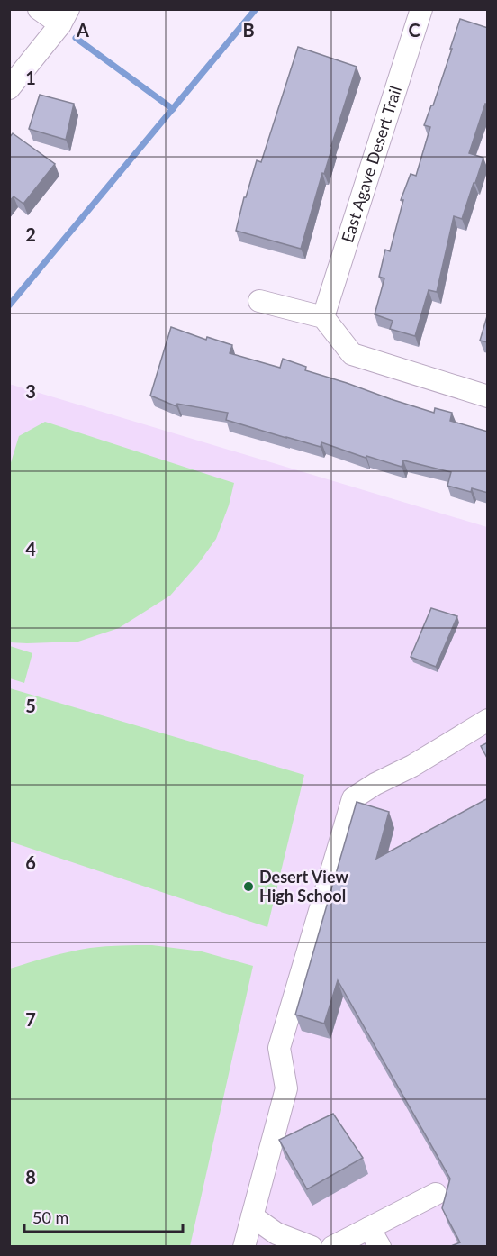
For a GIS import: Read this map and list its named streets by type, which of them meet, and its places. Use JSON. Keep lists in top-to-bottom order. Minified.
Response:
{"streets":{"street":["East Agave Desert Trail"]},"places":["Desert View High School"],"scale_bar":"50 m","grid":{"columns":["A","B","C"],"rows":["1","2","3","4","5","6","7","8"]}}
